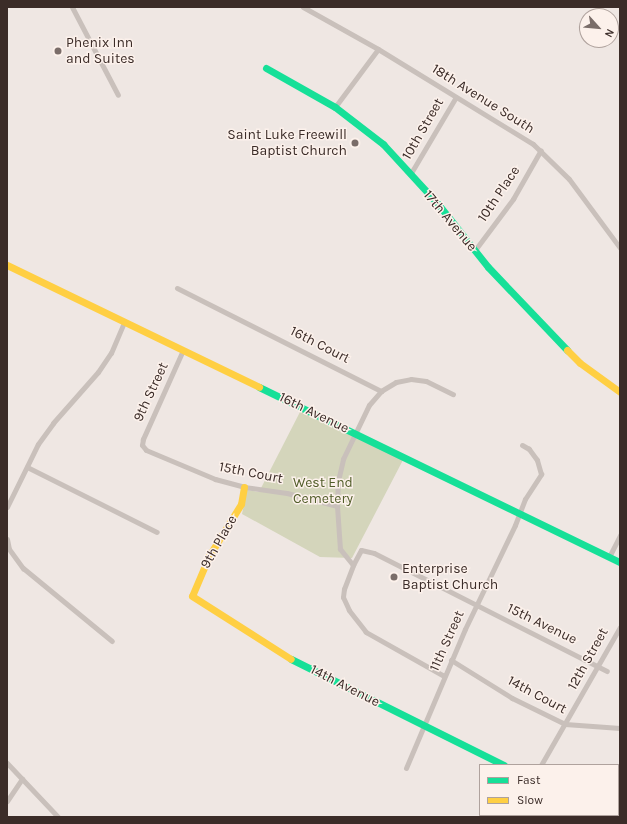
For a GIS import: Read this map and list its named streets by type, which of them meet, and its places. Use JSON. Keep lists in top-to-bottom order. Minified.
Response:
{"streets":{"street":["18th Avenue South","10th Street","10th Place","17th Avenue","16th Court","9th Street","16th Avenue","15th Court","9th Place","15th Avenue","11th Street","12th Street","14th Avenue","14th Court"]},"crossings":[["18th Avenue South","10th Street"],["18th Avenue South","10th Place"],["10th Street","17th Avenue"],["10th Place","17th Avenue"],["9th Street","16th Avenue"],["9th Street","15th Court"],["16th Avenue","11th Street"],["15th Court","9th Place"],["9th Place","14th Avenue"],["15th Avenue","11th Street"],["15th Avenue","12th Street"],["11th Street","14th Avenue"],["11th Street","14th Court"],["12th Street","14th Court"]],"parks":["West End Cemetery"],"places":["Phenix Inn and Suites","Saint Luke Freewill Baptist Church","Enterprise Baptist Church"],"legend":["Fast","Slow"],"north":"bottom right"}
